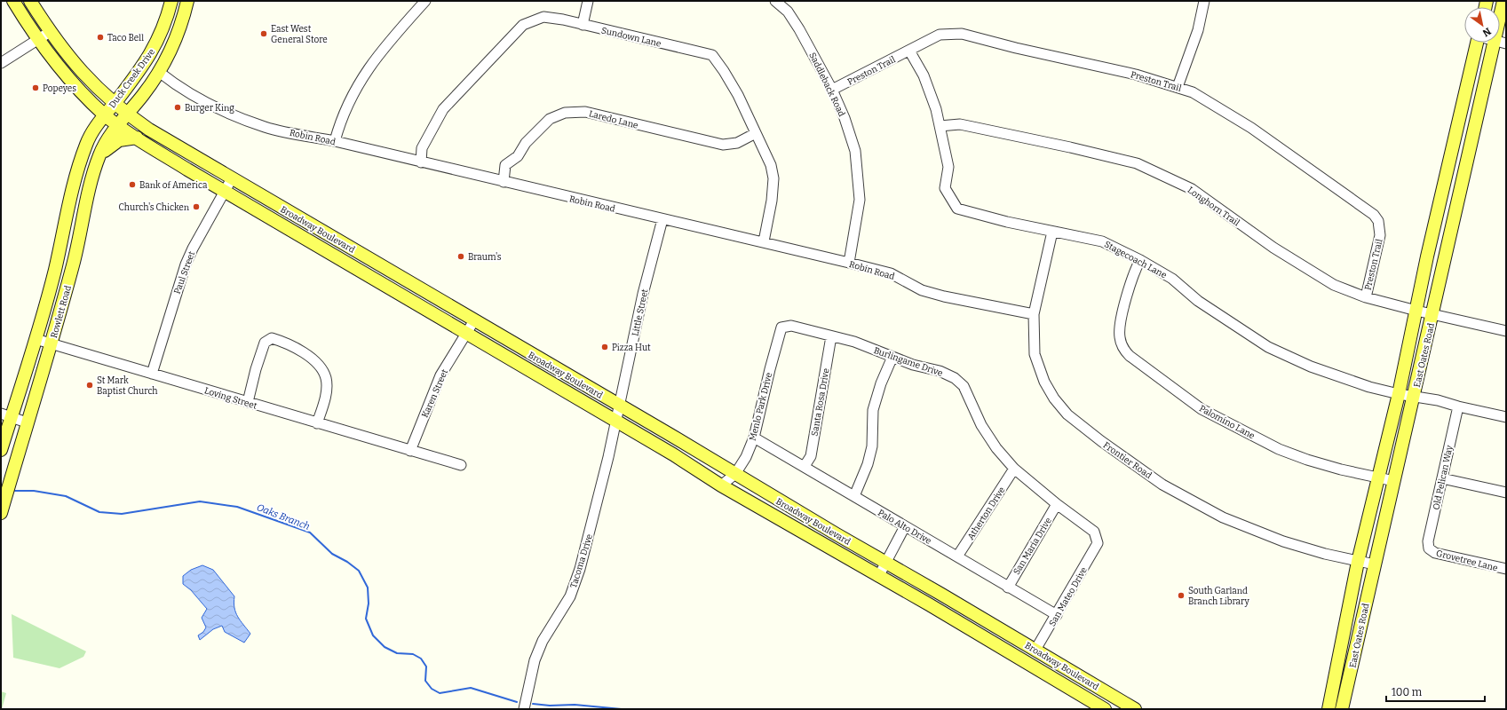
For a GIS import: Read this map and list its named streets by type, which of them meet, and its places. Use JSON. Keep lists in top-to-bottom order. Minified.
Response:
{"streets":{"main road":["Duck Creek Drive","Broadway Boulevard","Rowlett Road","East Oates Road"],"street":["Sundown Lane","Preston Trail","Saddleback Road","Laredo Lane","Robin Road","Longhorn Trail","Stagecoach Lane","Paul Street","Little Street","Burlingame Drive","Karen Street","Loving Street","Santa Rosa Drive","Menlo Park Drive","Palomino Lane","Frontier Road","Old Pelican Way","Atherton Drive","Palo Alto Drive","San Maria Drive","Grovetree Lane","Tacoma Drive","San Mateo Drive"]},"crossings":[["Sundown Lane","Laredo Lane"],["Sundown Lane","Robin Road"],["Preston Trail","Saddleback Road"],["Preston Trail","Longhorn Trail"],["Preston Trail","Stagecoach Lane"],["Duck Creek Drive","Robin Road"],["Duck Creek Drive","Broadway Boulevard"],["Duck Creek Drive","Rowlett Road"],["Saddleback Road","Robin Road"],["Laredo Lane","Robin Road"],["Robin Road","Little Street"],["Robin Road","Frontier Road"],["Longhorn Trail","Stagecoach Lane"],["Longhorn Trail","East Oates Road"],["Broadway Boulevard","Paul Street"],["Broadway Boulevard","Rowlett Road"],["Broadway Boulevard","Little Street"],["Broadway Boulevard","Karen Street"],["Broadway Boulevard","Menlo Park Drive"],["Broadway Boulevard","Tacoma Drive"],["Broadway Boulevard","San Mateo Drive"],["Stagecoach Lane","East Oates Road"],["Stagecoach Lane","Palomino Lane"],["Stagecoach Lane","Frontier Road"],["Stagecoach Lane","Old Pelican Way"],["Paul Street","Loving Street"],["Rowlett Road","Loving Street"],["Little Street","Tacoma Drive"],["East Oates Road","Palomino Lane"],["East Oates Road","Frontier Road"],["Burlingame Drive","Santa Rosa Drive"],["Burlingame Drive","Menlo Park Drive"],["Burlingame Drive","Atherton Drive"],["Burlingame Drive","San Maria Drive"],["Burlingame Drive","San Mateo Drive"],["Karen Street","Loving Street"],["Santa Rosa Drive","Palo Alto Drive"],["Menlo Park Drive","Palo Alto Drive"],["Old Pelican Way","Grovetree Lane"],["Atherton Drive","Palo Alto Drive"],["Palo Alto Drive","San Maria Drive"],["Palo Alto Drive","San Mateo Drive"]],"water":["Oaks Branch"],"places":["East West General Store","Taco Bell","Popeyes","Burger King","Bank of America","Church's Chicken","Braum's","Pizza Hut","St Mark Baptist Church","South Garland Branch Library"],"scale_bar":"100 m","north":"bottom right"}
